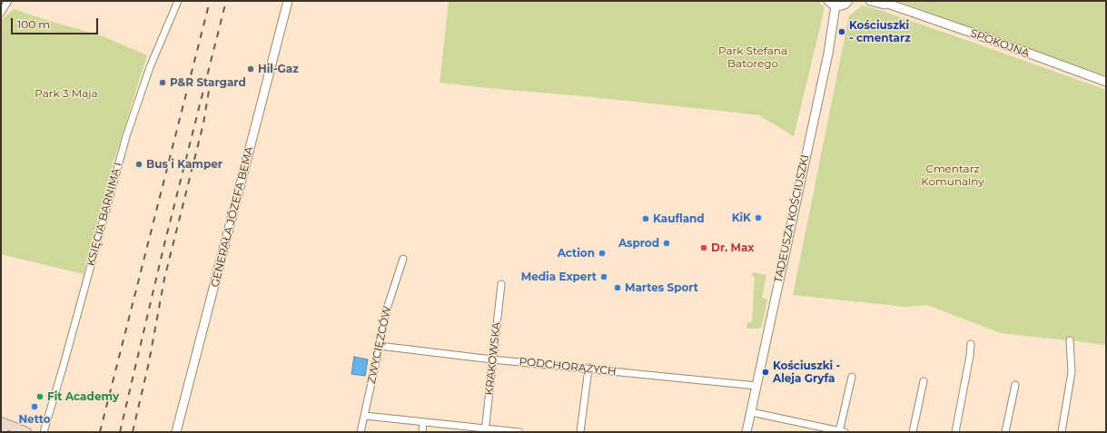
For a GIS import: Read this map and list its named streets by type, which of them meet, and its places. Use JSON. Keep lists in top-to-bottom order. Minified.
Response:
{"streets":{"street":["SPOKOJNA","KSIĘCIA BARNIMA I","GENERAŁA JÓZEFA BEMA","TADEUSZA KOŚCIUSZKI","ZWYCIĘZCÓW","KRAKOWSKA","PODCHORĄŻYCH"]},"crossings":[["TADEUSZA KOŚCIUSZKI","PODCHORĄŻYCH"],["ZWYCIĘZCÓW","PODCHORĄŻYCH"],["KRAKOWSKA","PODCHORĄŻYCH"]],"parks":["Park Stefana Batorego","Park 3 Maja","Cmentarz Komunalny"],"places":["Kościuszki - cmentarz","Hil-Gaz","P&R Stargard","Bus i Kamper","KiK","Kaufland","Asprod","Dr. Max","Action","Media Expert","Martes Sport","Kościuszki - Aleja Gryfa","Fit Academy","Netto"],"scale_bar":"100 m"}
